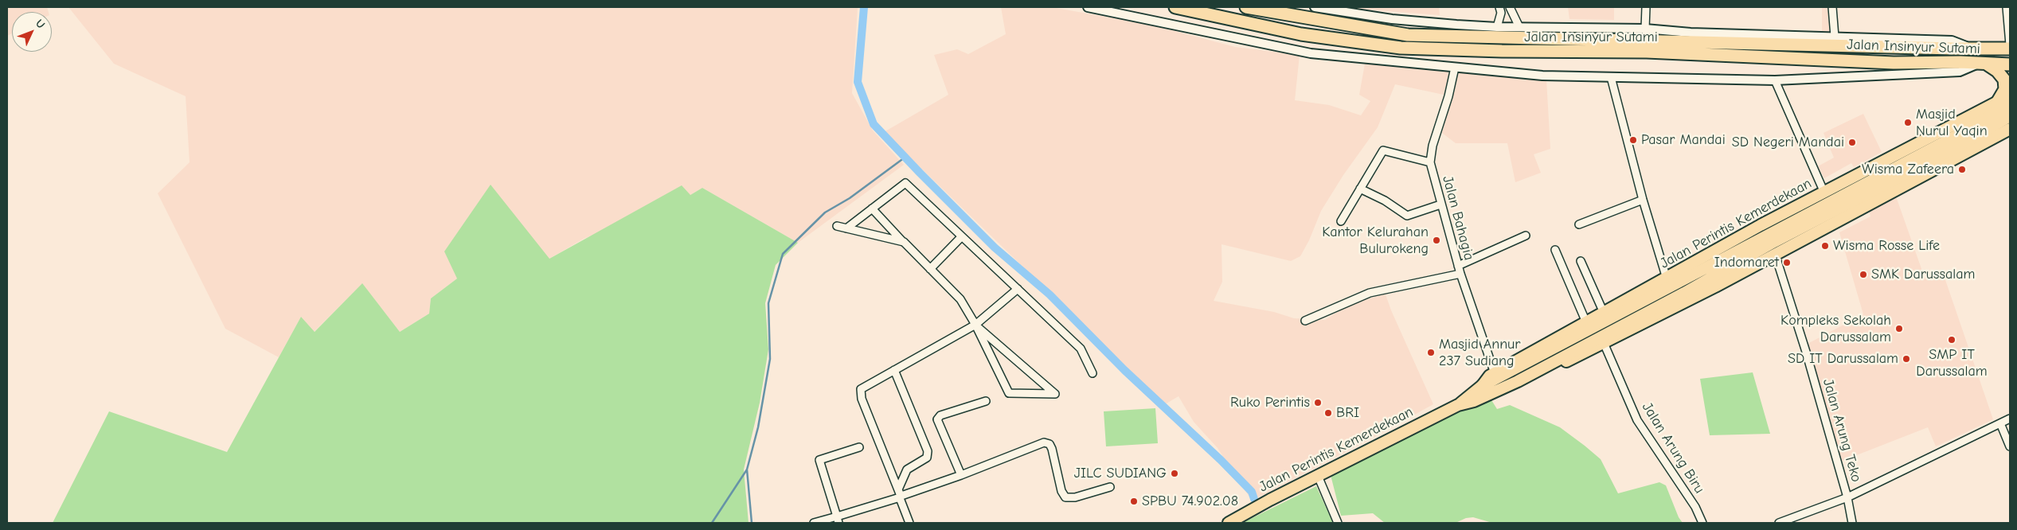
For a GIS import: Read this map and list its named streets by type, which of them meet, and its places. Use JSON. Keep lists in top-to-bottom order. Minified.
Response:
{"streets":{"highway":["Jalan Insinyur Sutami"],"main road":["Jalan Perintis Kemerdekaan"],"street":["Jalan Bahagia","Jalan Arung Teko","Jalan Arung Biru"]},"crossings":[["Jalan Bahagia","Jalan Perintis Kemerdekaan"],["Jalan Perintis Kemerdekaan","Jalan Arung Teko"],["Jalan Perintis Kemerdekaan","Jalan Arung Biru"]],"places":["Masjid Nurul Yaqin","Pasar Mandai","SD Negeri Mandai","Wisma Zafeera","Kantor Kelurahan Bulurokeng","Wisma Rosse Life","Indomaret","SMK Darussalam","Kompleks Sekolah Darussalam","SMP IT Darussalam","Masjid Annur 237 Sudiang","SD IT Darussalam","Ruko Perintis","BRI","JILC SUDIANG","SPBU 74.902.08"],"north":"top right"}
